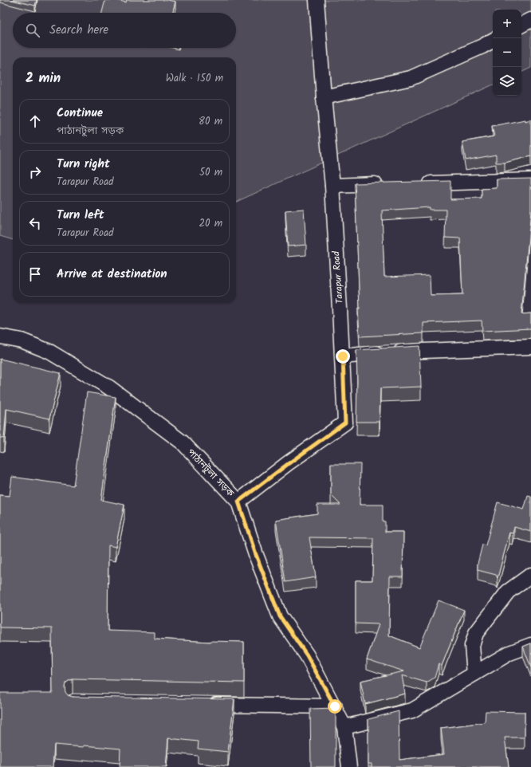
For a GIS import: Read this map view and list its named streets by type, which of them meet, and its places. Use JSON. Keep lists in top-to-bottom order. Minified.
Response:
{"streets":{"street":["Tarapur Road","পাঠানটুলা সড়ক"]},"crossings":[["Tarapur Road","পাঠানটুলা সড়ক"]],"page":{"map_buttons":["+","−"],"search":"Search here","heading":["2 min","Walk · 150 m"],"list":[["Continue","পাঠানটুলা সড়ক","80 m"],["Turn right","Tarapur Road","50 m"],["Turn left","Tarapur Road","20 m"],"Arrive at destination"]}}
